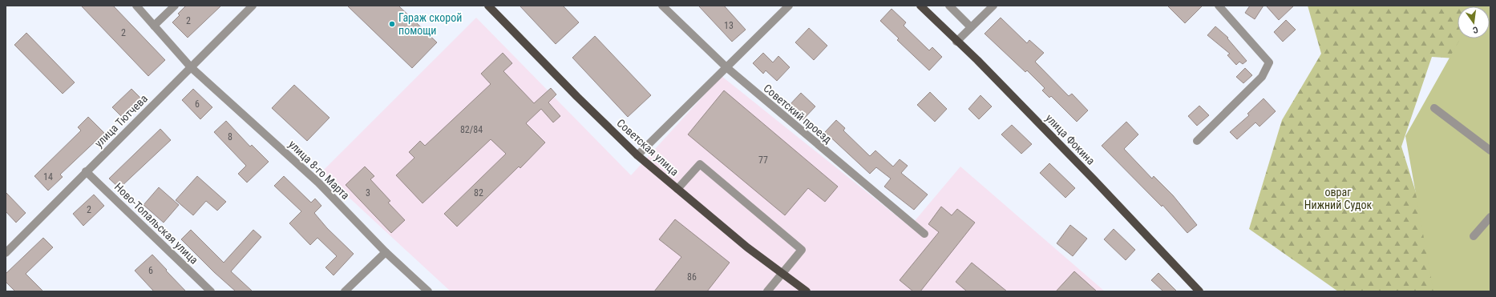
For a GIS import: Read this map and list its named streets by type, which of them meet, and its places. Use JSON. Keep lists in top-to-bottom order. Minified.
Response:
{"streets":{"main road":["улица Фокина","Советская улица"],"street":["Советский проезд","улица Тютчева","улица 8-го Марта","Ново-Топальская улица"]},"crossings":[["улица Тютчева","улица 8-го Марта"],["улица Тютчева","Ново-Топальская улица"]],"parks":["овраг Нижний Судок"],"places":["Гараж скорой помощи"],"house_numbers":["2","13","2","6","82/84","8","77","14","3","82","2","6","86"],"north":"bottom"}
